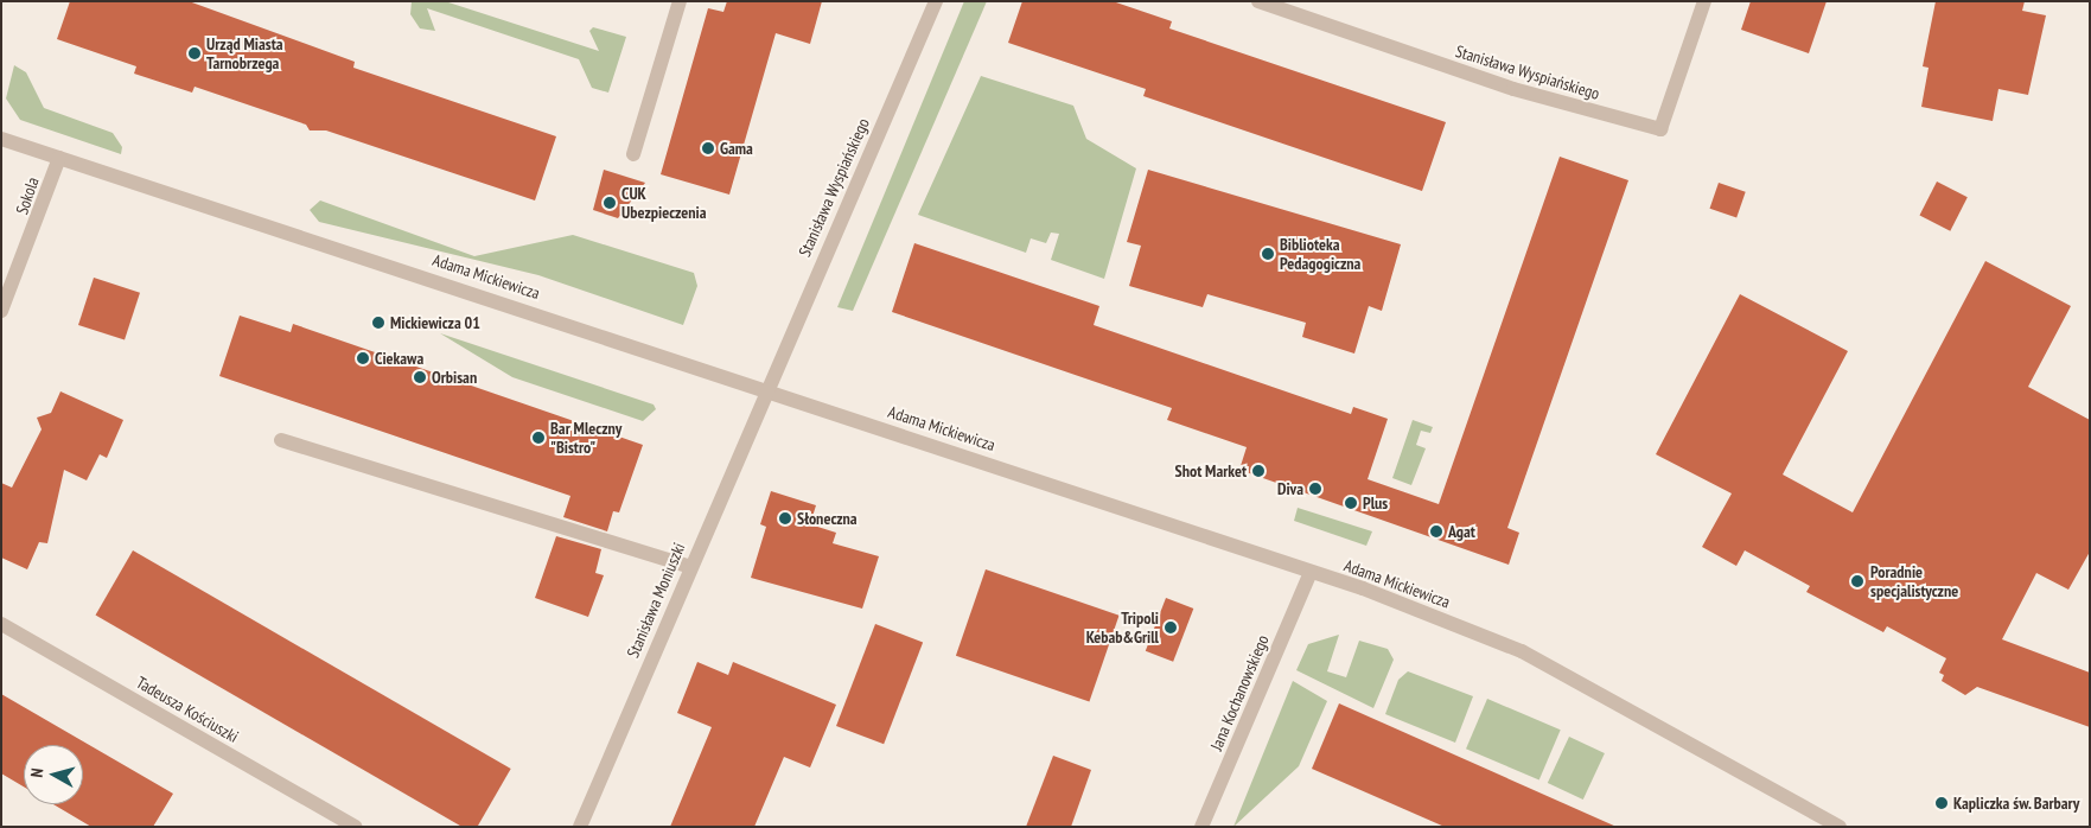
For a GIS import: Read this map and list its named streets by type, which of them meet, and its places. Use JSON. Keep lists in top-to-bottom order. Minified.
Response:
{"streets":{"street":["Stanisława Wyspiańskiego","Sokola","Adama Mickiewicza","Stanisława Moniuszki","Jana Kochanowskiego","Tadeusza Kościuszki"]},"crossings":[["Stanisława Wyspiańskiego","Adama Mickiewicza"],["Stanisława Wyspiańskiego","Stanisława Moniuszki"],["Sokola","Adama Mickiewicza"],["Adama Mickiewicza","Stanisława Moniuszki"],["Adama Mickiewicza","Jana Kochanowskiego"]],"places":["Urząd Miasta Tarnobrzega","Gama","CUK Ubezpieczenia","Biblioteka Pedagogiczna","Mickiewicza 01","Ciekawa","Orbisan","Bar Mleczny \"Bistro\"","Shot Market","Diva","Plus","Słoneczna","Agat","Poradnie specjalistyczne","Tripoli Kebab&Grill","Kapliczka św. Barbary"],"north":"left"}
